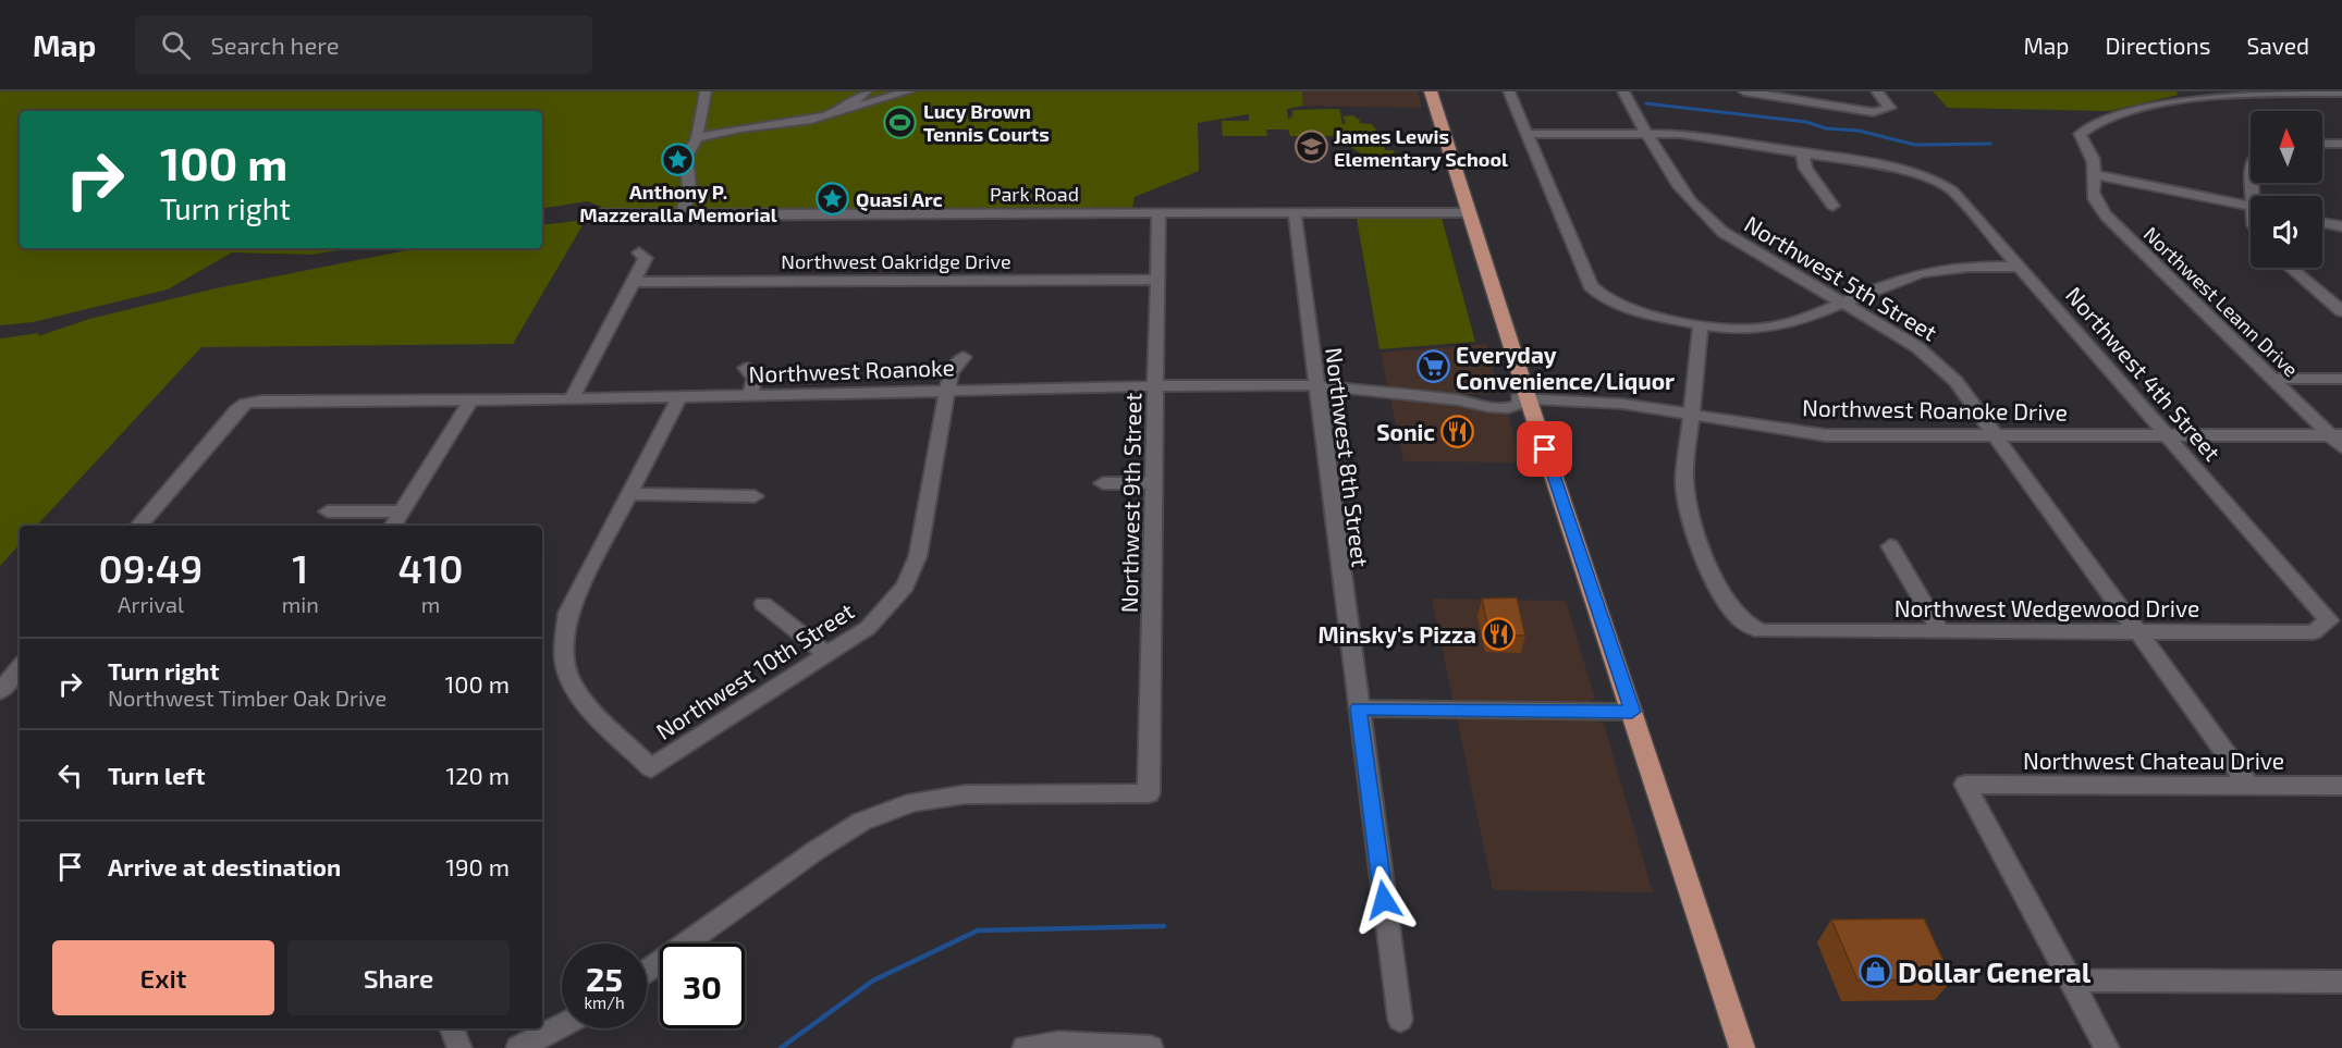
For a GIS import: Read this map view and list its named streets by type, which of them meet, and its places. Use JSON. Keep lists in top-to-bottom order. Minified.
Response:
{"streets":{"street":["Park Road","Northwest Oakridge Drive","Northwest 5th Street","Northwest Leann Drive","Northwest Roanoke","Northwest 4th Street","Northwest Roanoke Drive","Northwest 8th Street","Northwest 9th Street","Northwest Wedgewood Drive","Northwest 10th Street","Northwest Chateau Drive"]},"crossings":[["Park Road","Northwest 8th Street"],["Park Road","Northwest 9th Street"],["Northwest Oakridge Drive","Northwest 9th Street"],["Northwest 5th Street","Northwest 4th Street"],["Northwest 5th Street","Northwest Roanoke Drive"],["Northwest 5th Street","Northwest Wedgewood Drive"],["Northwest 5th Street","Northwest Chateau Drive"],["Northwest Leann Drive","Northwest Roanoke Drive"],["Northwest Roanoke","Northwest Roanoke Drive"],["Northwest Roanoke","Northwest 8th Street"],["Northwest Roanoke","Northwest 9th Street"],["Northwest Roanoke","Northwest 10th Street"],["Northwest 4th Street","Northwest Roanoke Drive"],["Northwest 4th Street","Northwest Wedgewood Drive"],["Northwest Roanoke Drive","Northwest Wedgewood Drive"]],"places":{"sports":["Lucy Brown Tennis Courts"],"school or university":["James Lewis Elementary School"],"place":["Anthony P. Mazzeralla Memorial","Quasi Arc"],"supermarket":["Everyday Convenience/Liquor"],"restaurant":["Sonic","Minsky's Pizza"],"shop":["Dollar General"]},"north":"top","page":{"header":"Map","search":"Search here","nav":["Map","Directions","Saved"],"turn":["100 m","Turn right"],"eta":["09:49","Arrival","1","min","410","m"],"list":[{"name":"Turn right","note":"Northwest Timber Oak Drive","value":"100 m"},{"name":"Turn left","value":"120 m"},{"name":"Arrive at destination","value":"190 m"}],"buttons":["Exit","Share"],"speed":"25 km/h","limit":"30"}}
